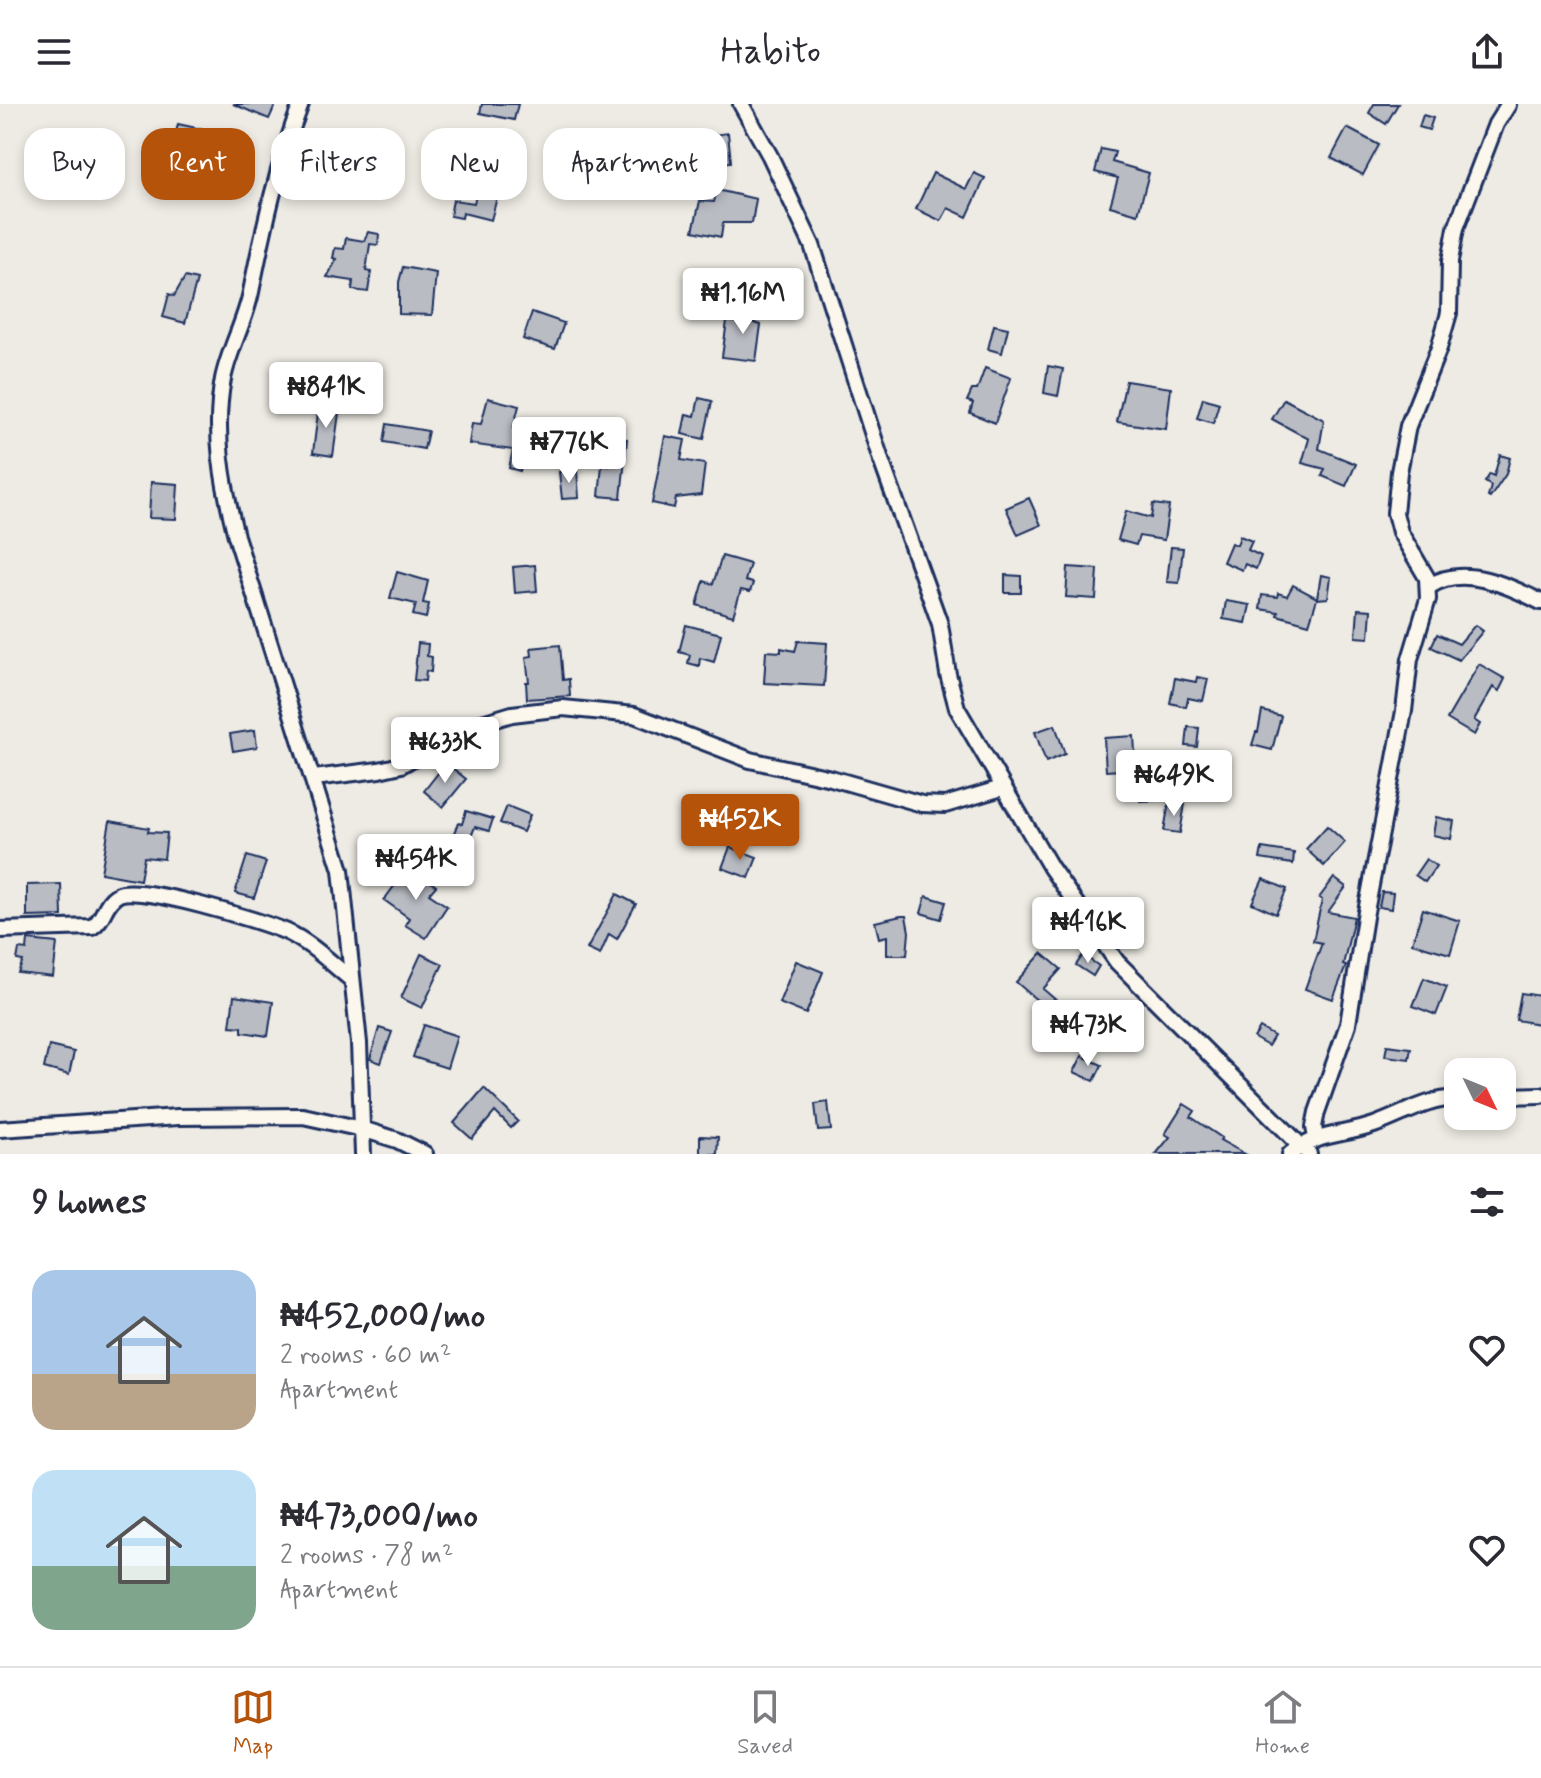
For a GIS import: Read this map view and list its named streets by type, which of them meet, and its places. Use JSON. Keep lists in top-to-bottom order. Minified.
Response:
{"north":"bottom right","page":{"header":"Habito","chip":["Buy","Rent","Filters","New","Apartment"],"price":["₦1.16M","₦841K","₦776K","₦633K","₦649K","₦452K","₦454K","₦416K","₦473K"],"heading":"9 homes","list":[{"name":"₦452,000/mo","note":"2 rooms · 60 m² · Apartment"},{"name":"₦473,000/mo","note":"2 rooms · 78 m² · Apartment"}],"tabs":["Map","Saved","Home"]}}
